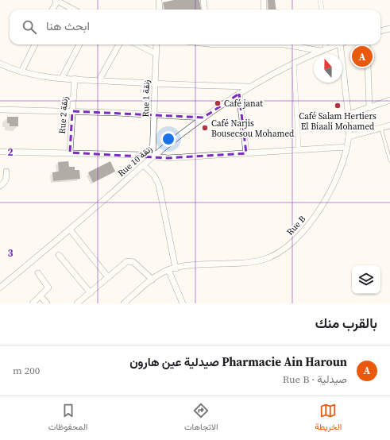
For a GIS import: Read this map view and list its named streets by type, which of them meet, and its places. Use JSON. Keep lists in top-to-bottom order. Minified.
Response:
{"streets":{"street":["Rue 1 زنقة","Rue 2 زنقة","Rue 10 زنقة","Rue B"]},"crossings":[["Rue 1 زنقة","Rue 10 زنقة"]],"places":["Café janat","Café Salam Hertiers El Biaali Mohamed","Café Narjis Bousecsou Mohamed"],"north":"top","page":{"search":"ابحث هنا","pins":"A","heading":"بالقرب منك","list":[{"mark":"A","name":"Pharmacie Ain Haroun صيدلية عين هارون","note":"صيدلية · Rue B","value":"200 m"}],"nav":["الخريطة","الاتجاهات","المحفوظات"]},"grid":{"rows":["2","3"]}}
